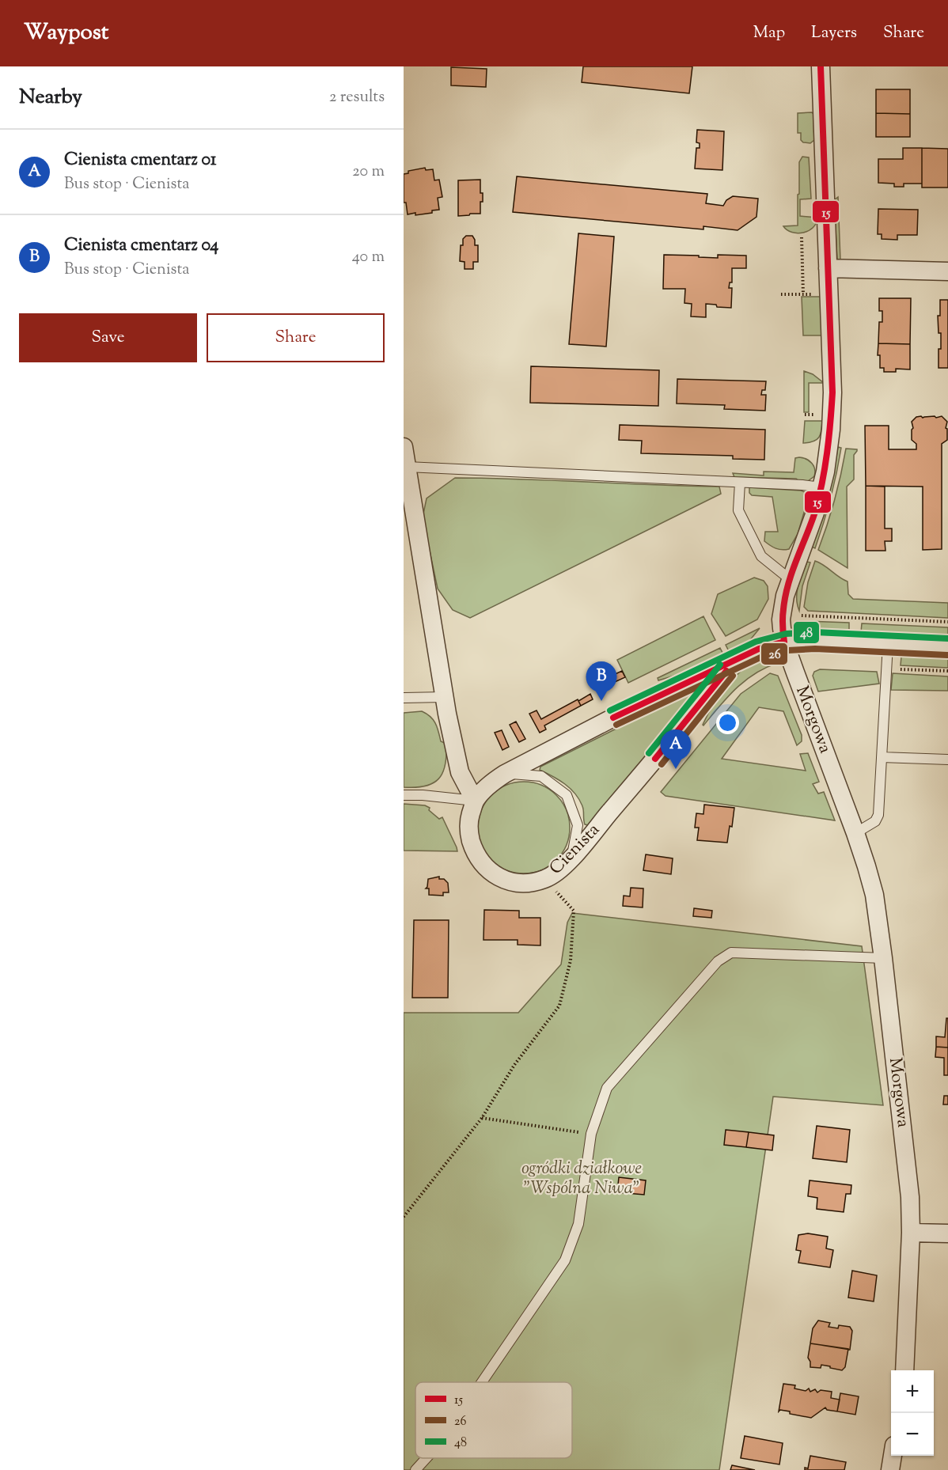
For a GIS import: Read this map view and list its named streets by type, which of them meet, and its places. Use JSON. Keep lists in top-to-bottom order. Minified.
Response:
{"streets":{"street":["Morgowa","Cienista"]},"crossings":[["Morgowa","Cienista"]],"parks":["ogródki działkowe \"Wspólna Niwa\""],"lines":["transit line 15","transit line 48","transit line 26"],"legend":["15","26","48"],"page":{"header":"Waypost","nav":["Map","Layers","Share"],"heading":["Nearby","2 results"],"list":[{"mark":"A","name":"Cienista cmentarz 01","note":"Bus stop · Cienista","value":"20 m"},{"mark":"B","name":"Cienista cmentarz 04","note":"Bus stop · Cienista","value":"40 m"}],"buttons":["Save","Share"],"pins":["B","A"],"map_buttons":["+","−"]}}
